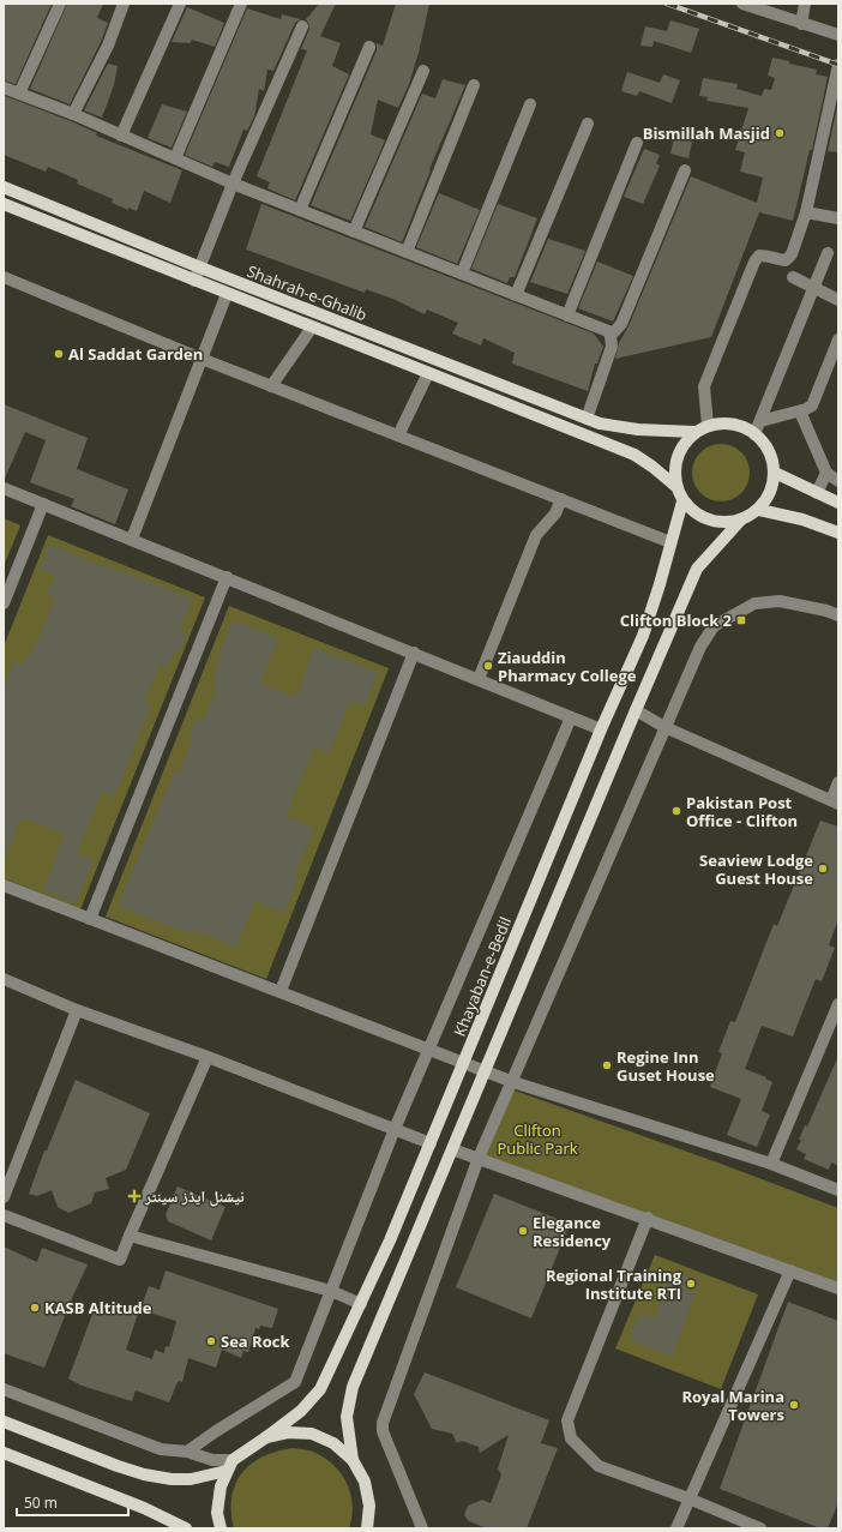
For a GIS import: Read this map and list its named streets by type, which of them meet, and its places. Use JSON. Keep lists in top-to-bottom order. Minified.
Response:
{"streets":{"main road":["Shahrah-e-Ghalib","Khayaban-e-Bedil"]},"crossings":[["Shahrah-e-Ghalib","Khayaban-e-Bedil"]],"parks":["Clifton Public Park"],"places":{"other":["Bismillah Masjid","Al Saddat Garden","Ziauddin Pharmacy College","Pakistan Post Office - Clifton","Seaview Lodge Guest House","Regine Inn Guset House","Elegance Residency","Regional Training Institute RTI","KASB Altitude","Sea Rock","Royal Marina Towers"],"transit":["Clifton Block 2"],"health":["نیشنل ایڈز سینٹر"]},"scale_bar":"50 m"}
